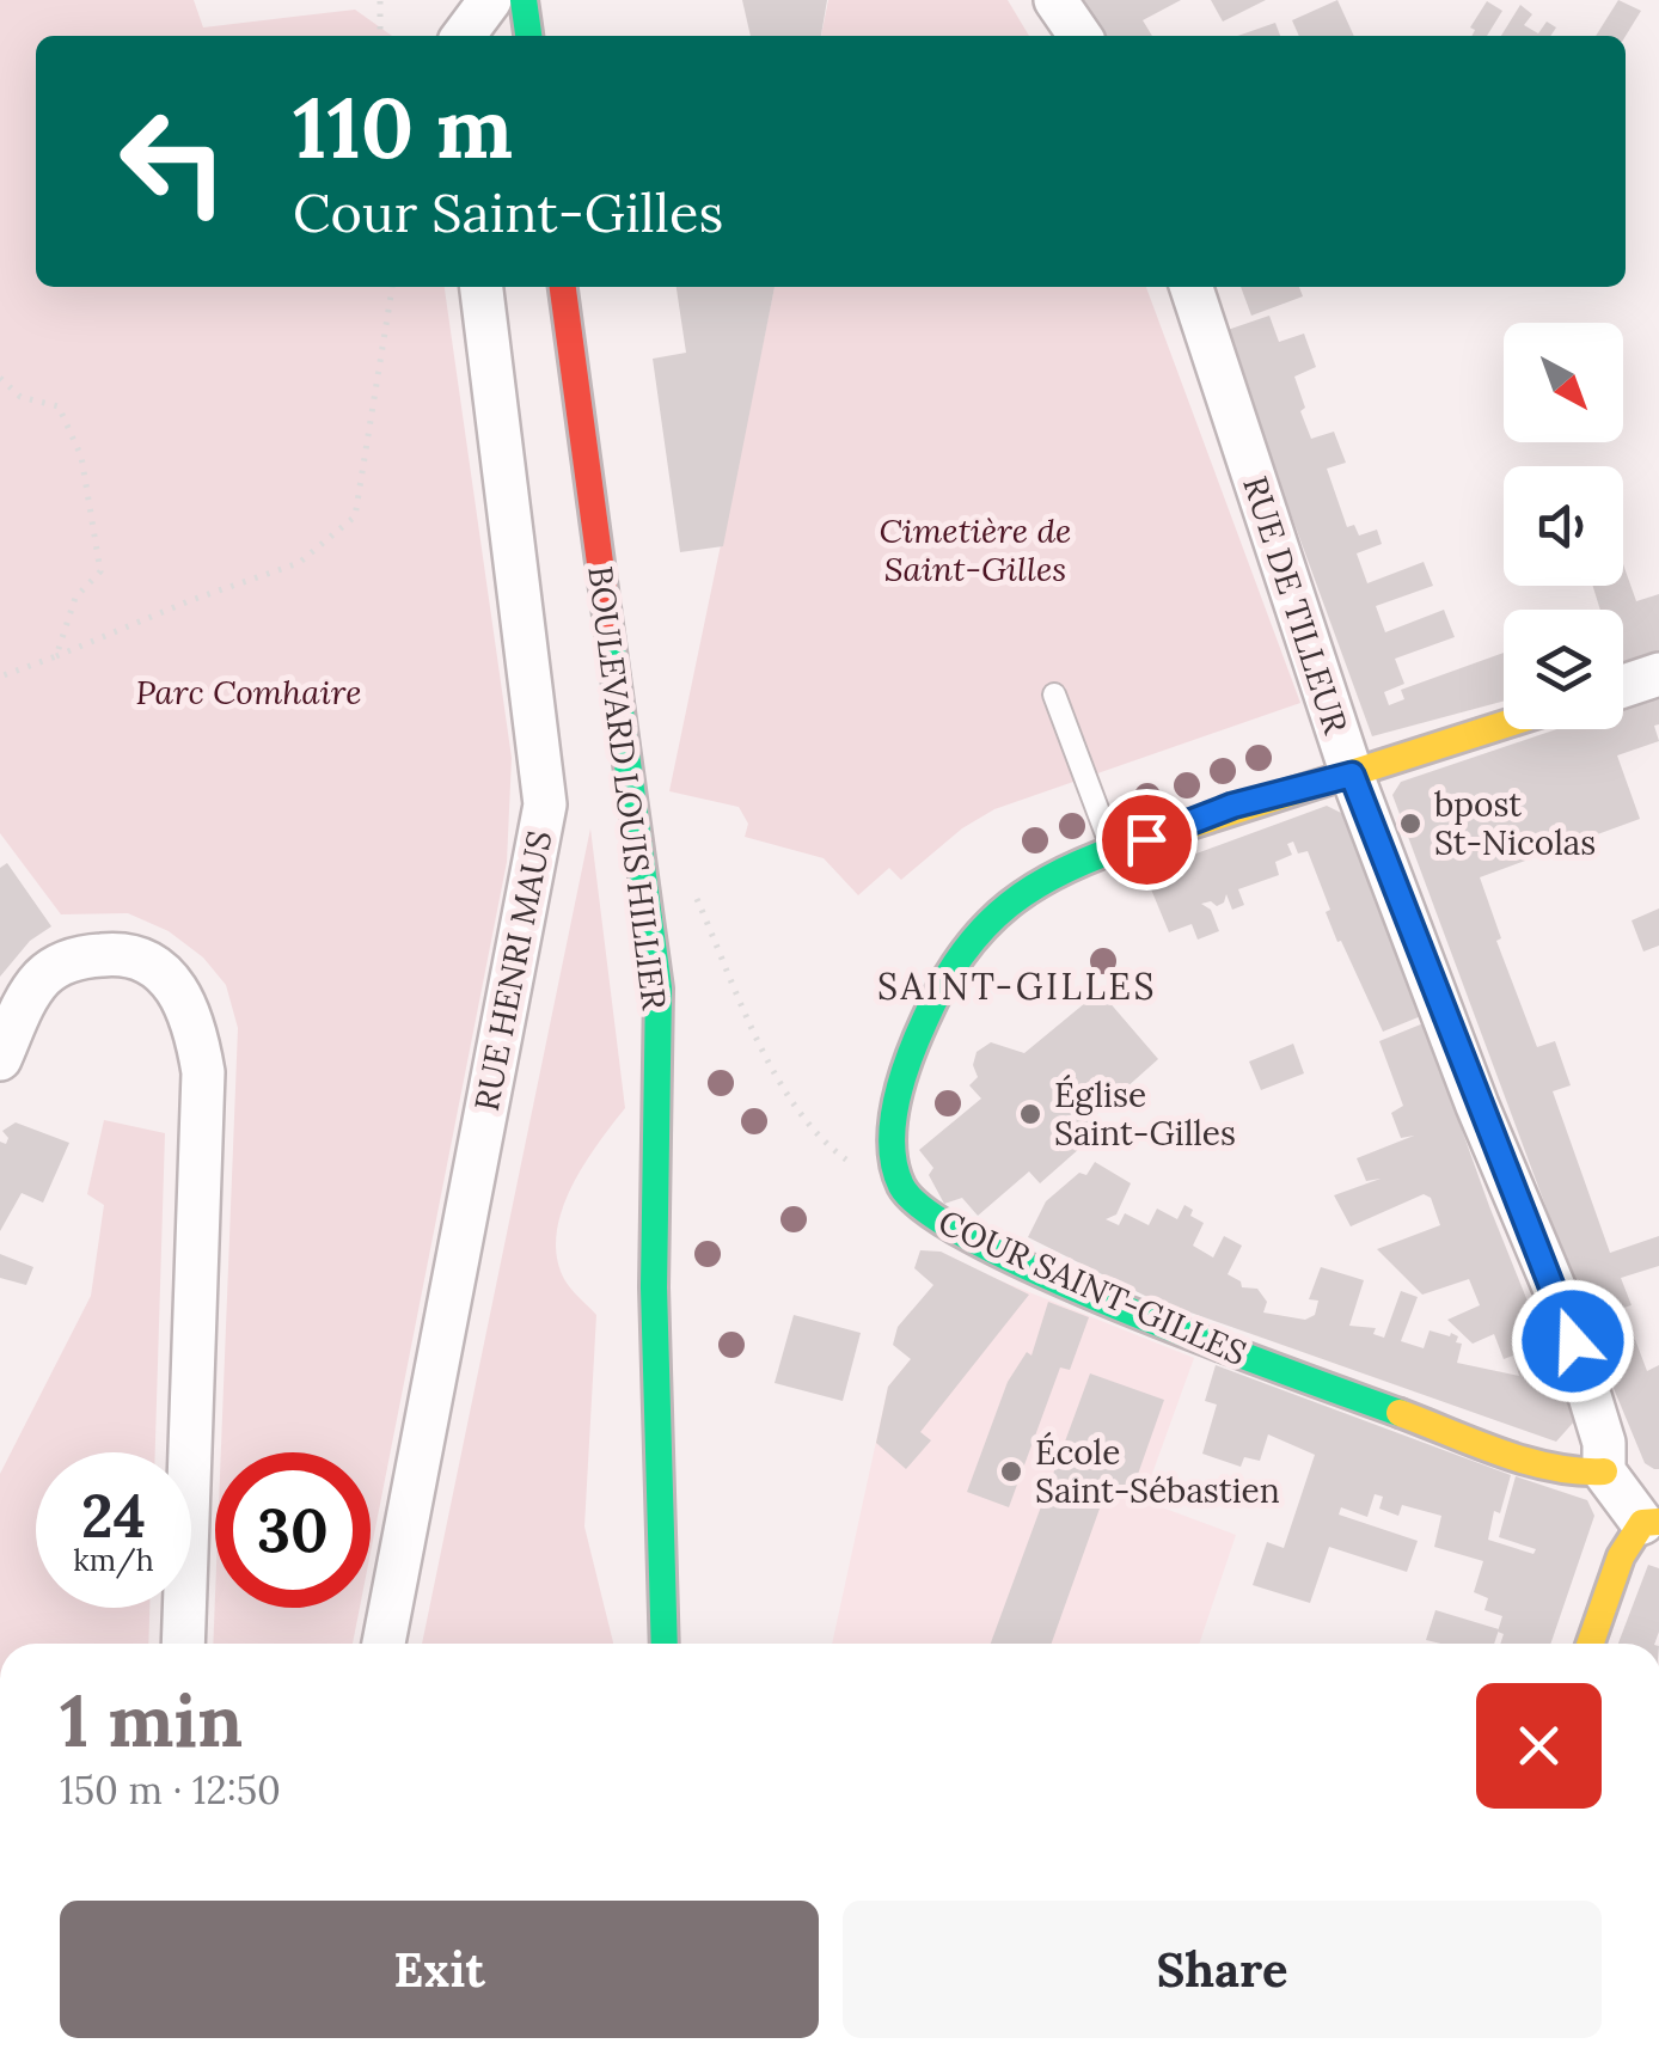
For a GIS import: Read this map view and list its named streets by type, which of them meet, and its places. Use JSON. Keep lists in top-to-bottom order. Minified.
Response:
{"streets":{"street":["RUE DE TILLEUR","BOULEVARD LOUIS HILLIER","RUE HENRI MAUS","COUR SAINT-GILLES"]},"crossings":[["RUE DE TILLEUR","COUR SAINT-GILLES"]],"districts":["SAINT-GILLES"],"parks":["Cimetière de Saint-Gilles","Parc Comhaire"],"places":["bpost St-Nicolas","Église Saint-Gilles","École Saint-Sébastien"],"north":"bottom right","page":{"turn":["110 m","Cour Saint-Gilles"],"speed":"24 km/h","limit":"30","heading":["1 min","150 m · 12:50"],"buttons":["Exit","Share"]}}
